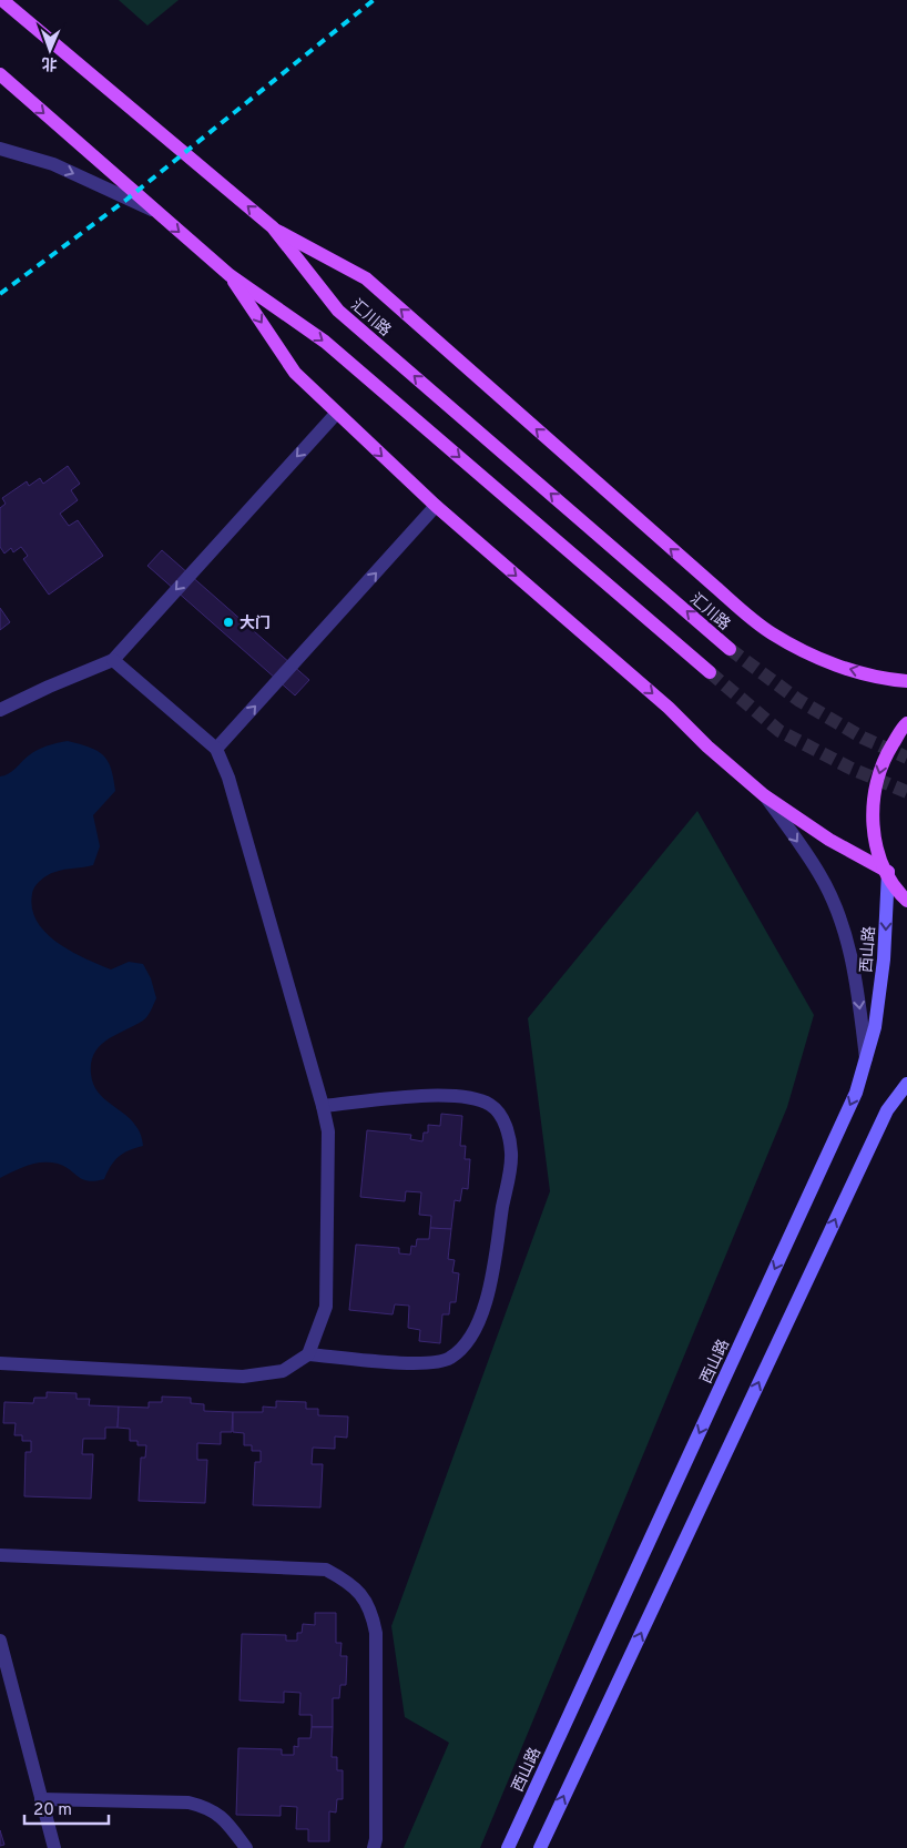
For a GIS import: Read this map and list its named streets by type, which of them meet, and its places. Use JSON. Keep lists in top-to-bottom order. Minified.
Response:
{"streets":{"main road":["汇川路","西山路"]},"places":["大门"],"scale_bar":"20 m","north":"bottom"}
